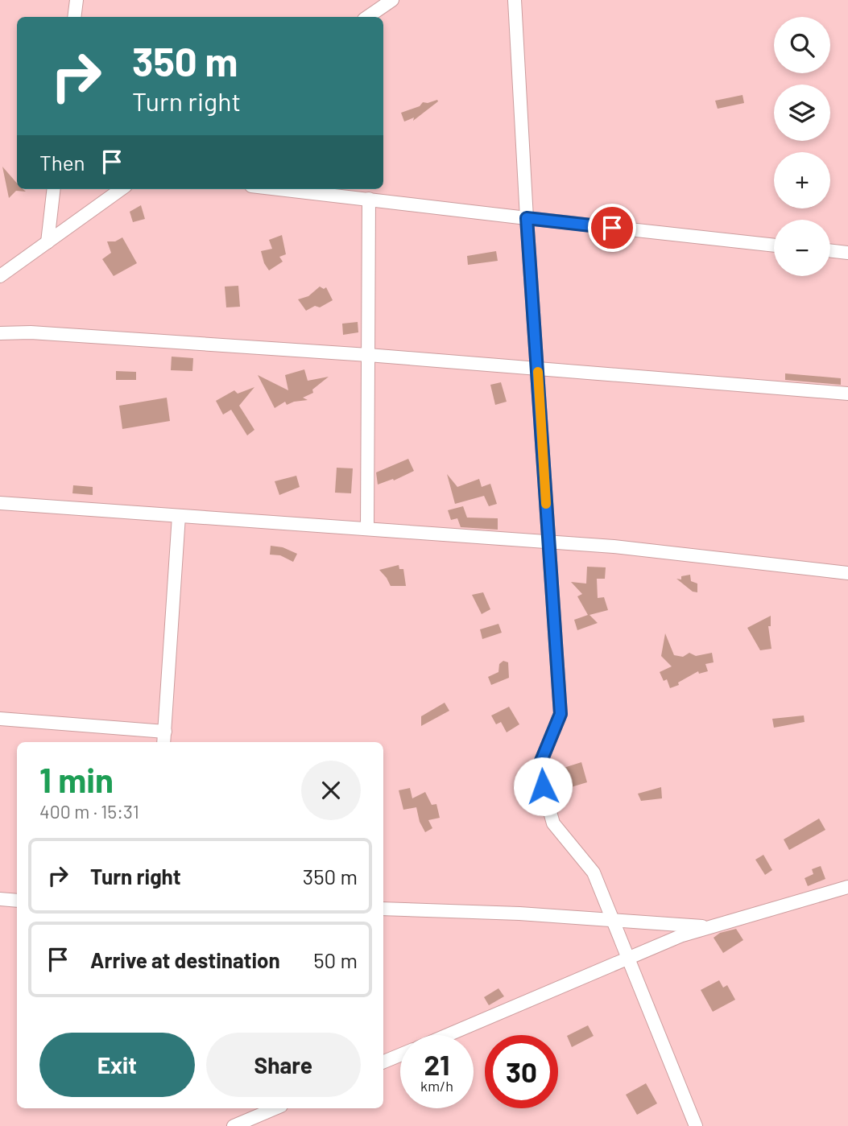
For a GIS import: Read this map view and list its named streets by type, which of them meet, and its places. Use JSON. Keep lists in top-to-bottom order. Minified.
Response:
{"page":{"map_buttons":["+","−"],"turn":["350 m","Turn right"],"then":"Then","heading":["1 min","400 m · 15:31"],"list":[{"name":"Turn right","value":"350 m"},{"name":"Arrive at destination","value":"50 m"}],"buttons":["Exit","Share"],"speed":"21 km/h","limit":"30"}}
